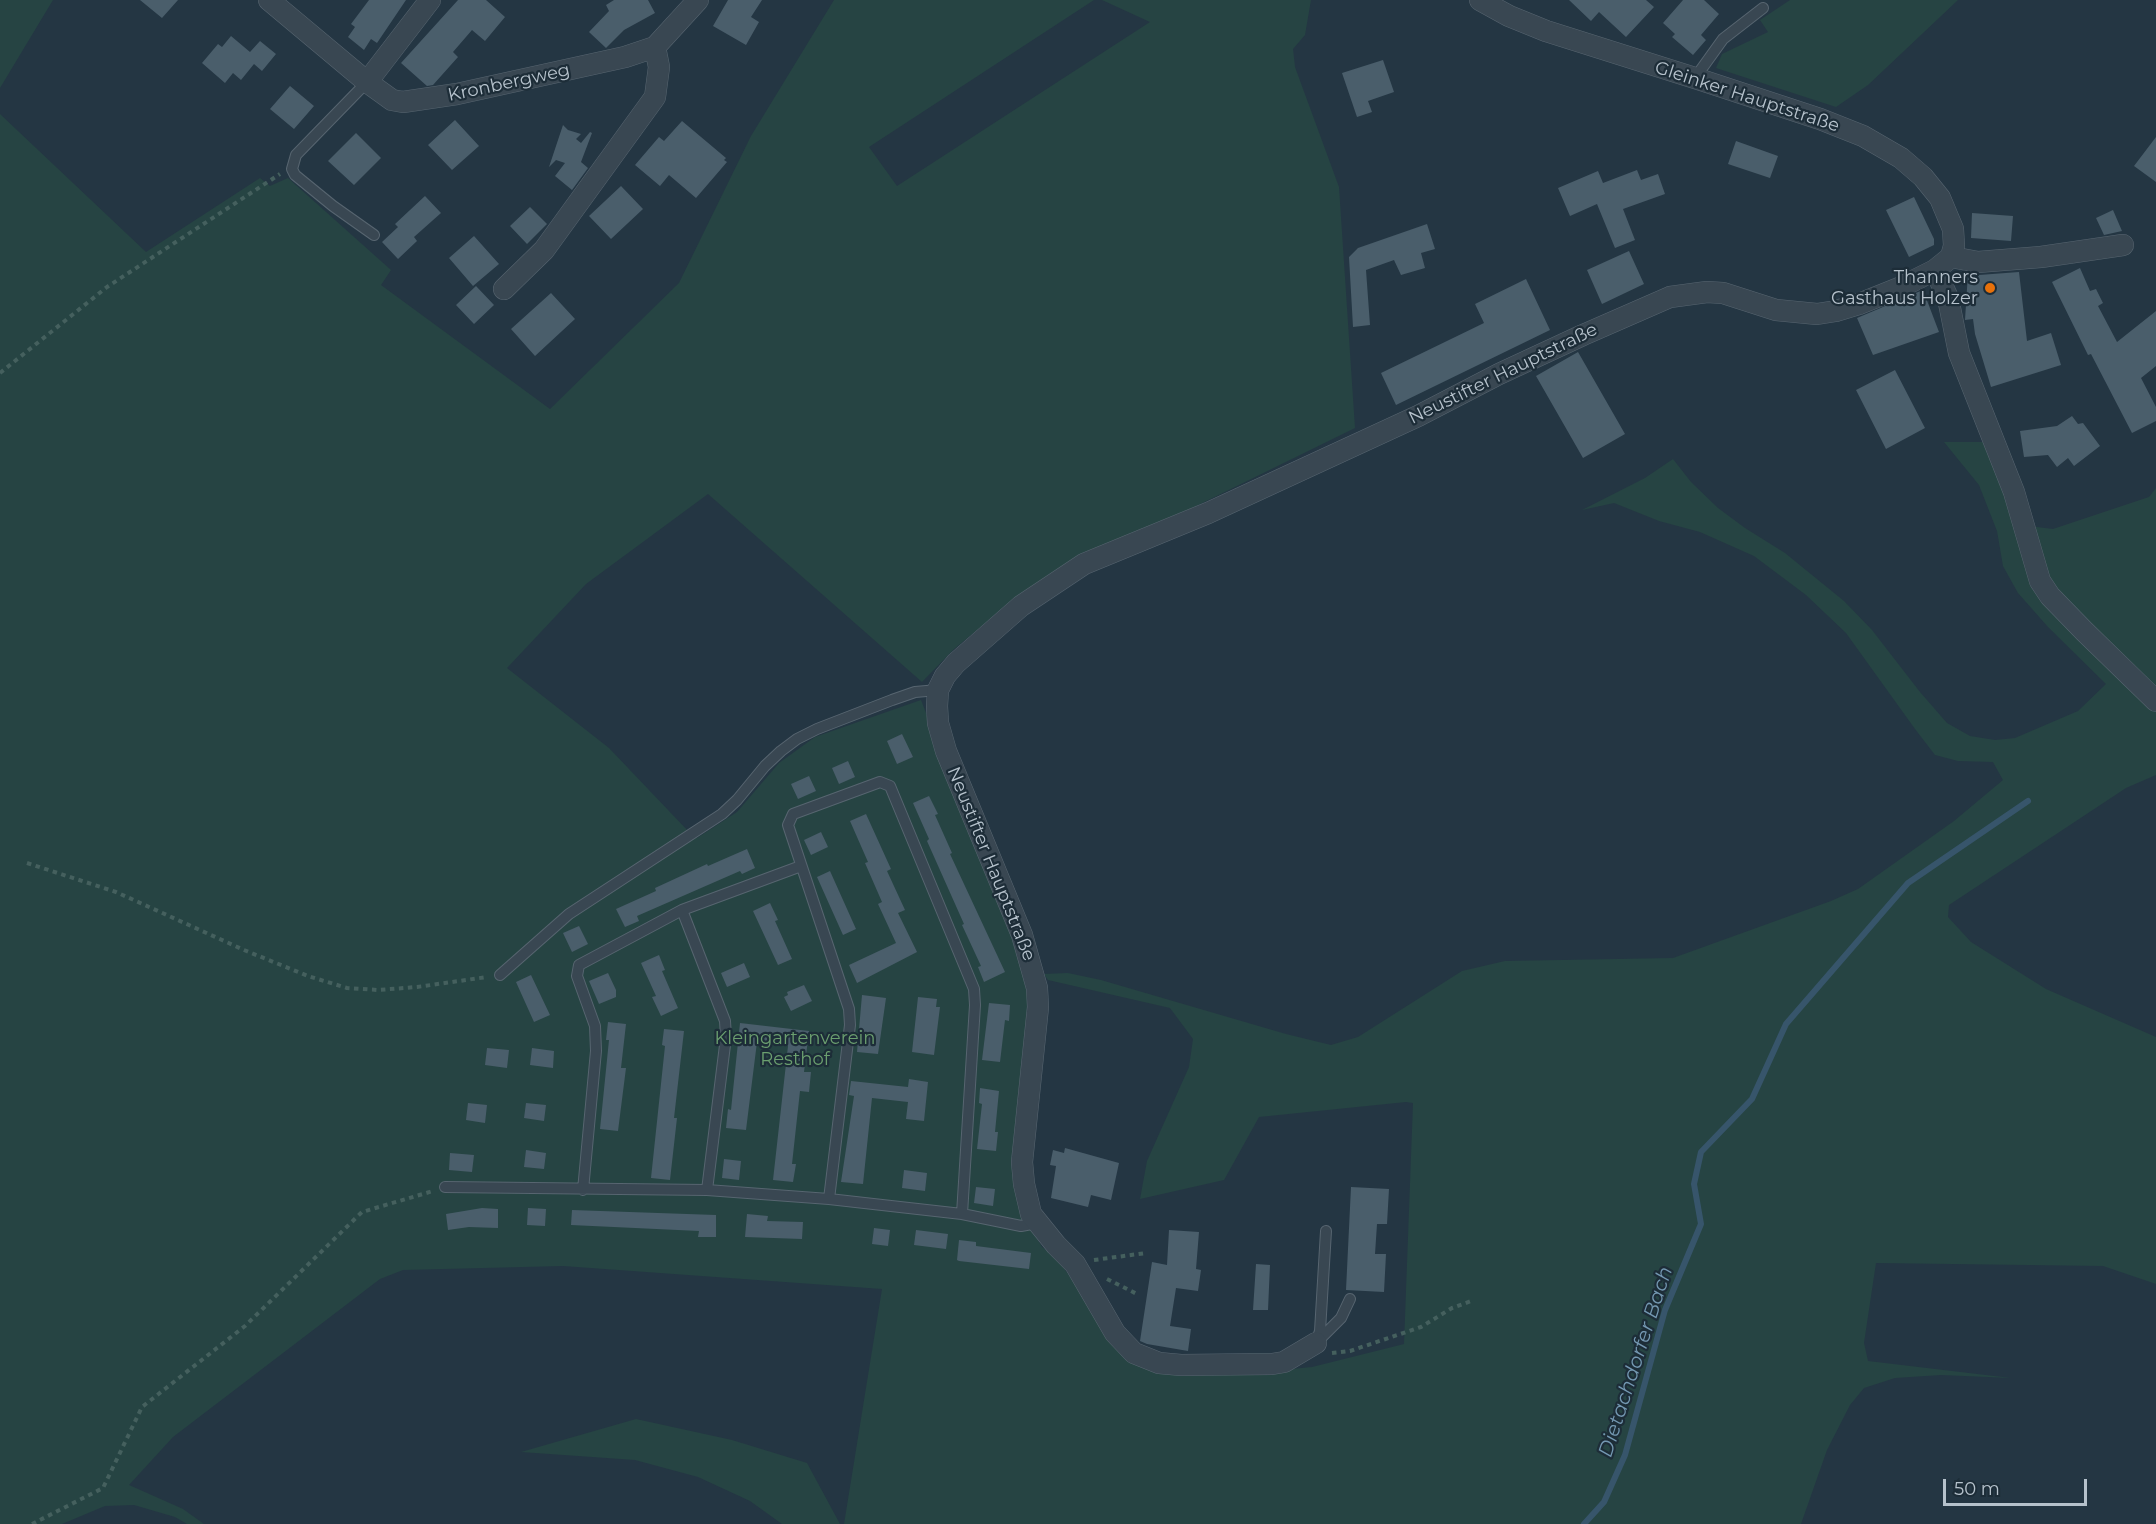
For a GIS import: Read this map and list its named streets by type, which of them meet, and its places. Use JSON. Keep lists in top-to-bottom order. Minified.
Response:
{"streets":{"street":["Kronbergweg","Gleinker Hauptstraße","Neustifter Hauptstraße"]},"crossings":[["Gleinker Hauptstraße","Neustifter Hauptstraße"]],"water":["Dietachdorfer Bach"],"parks":["Kleingartenverein Resthof"],"places":["Thanners Gasthaus Holzer"],"scale_bar":"50 m"}
